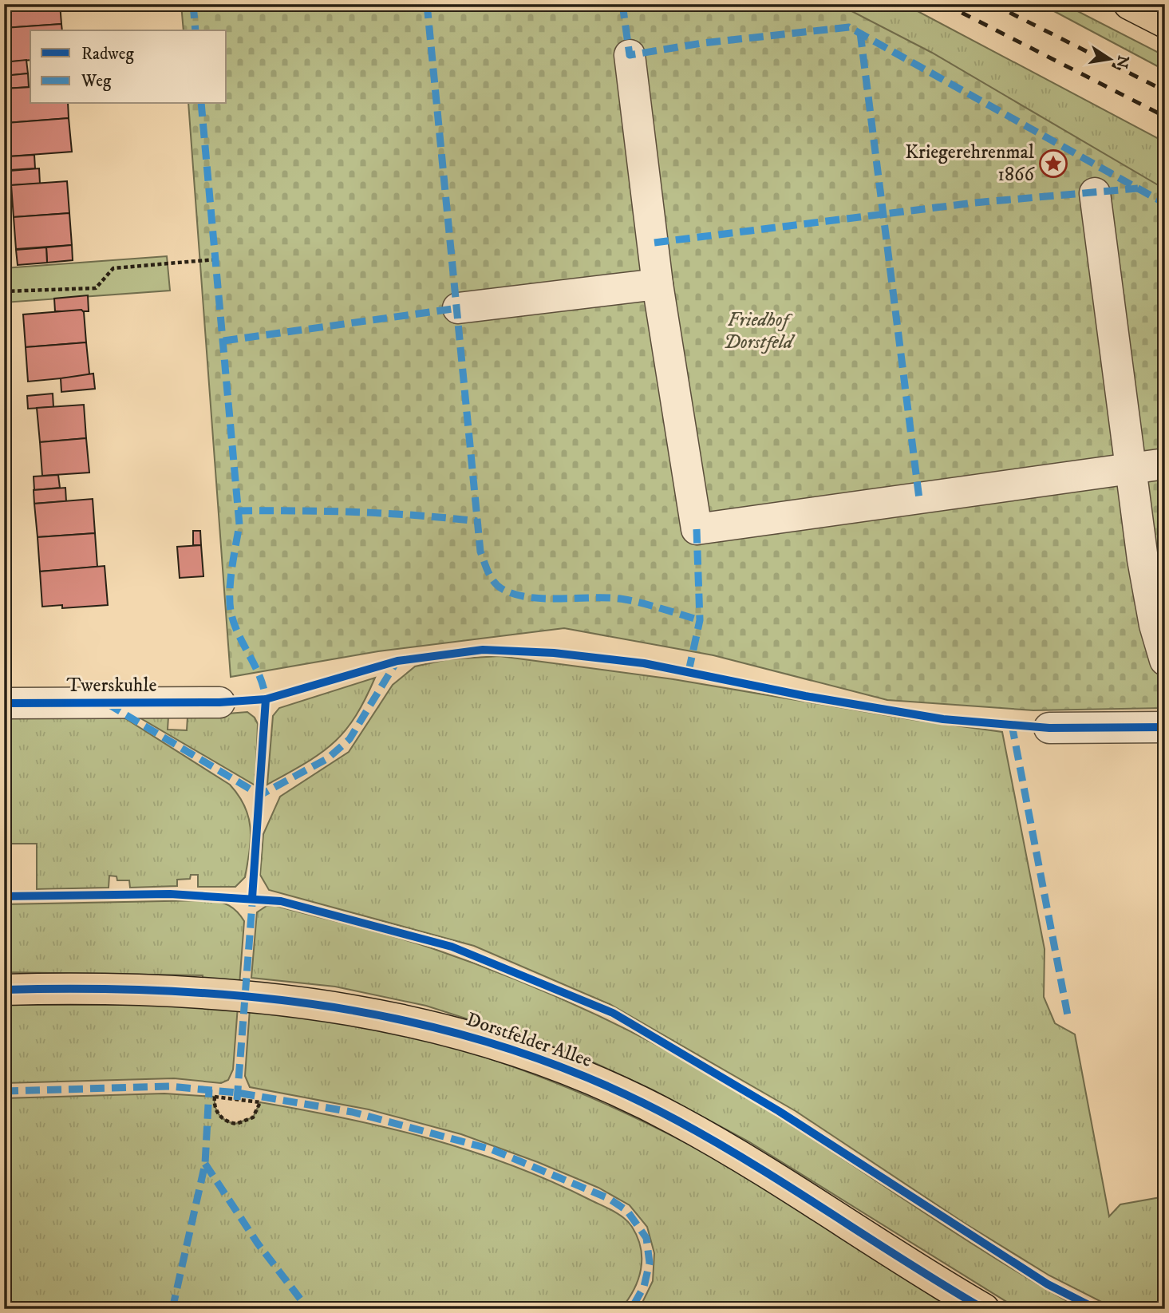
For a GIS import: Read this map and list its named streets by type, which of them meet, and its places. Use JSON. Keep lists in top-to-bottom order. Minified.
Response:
{"streets":{"main road":["Dorstfelder Allee"],"street":["Twerskuhle"]},"parks":["Friedhof Dorstfeld"],"places":{"place":["Kriegerehrenmal 1866"]},"legend":["Radweg","Weg"],"north":"right"}
